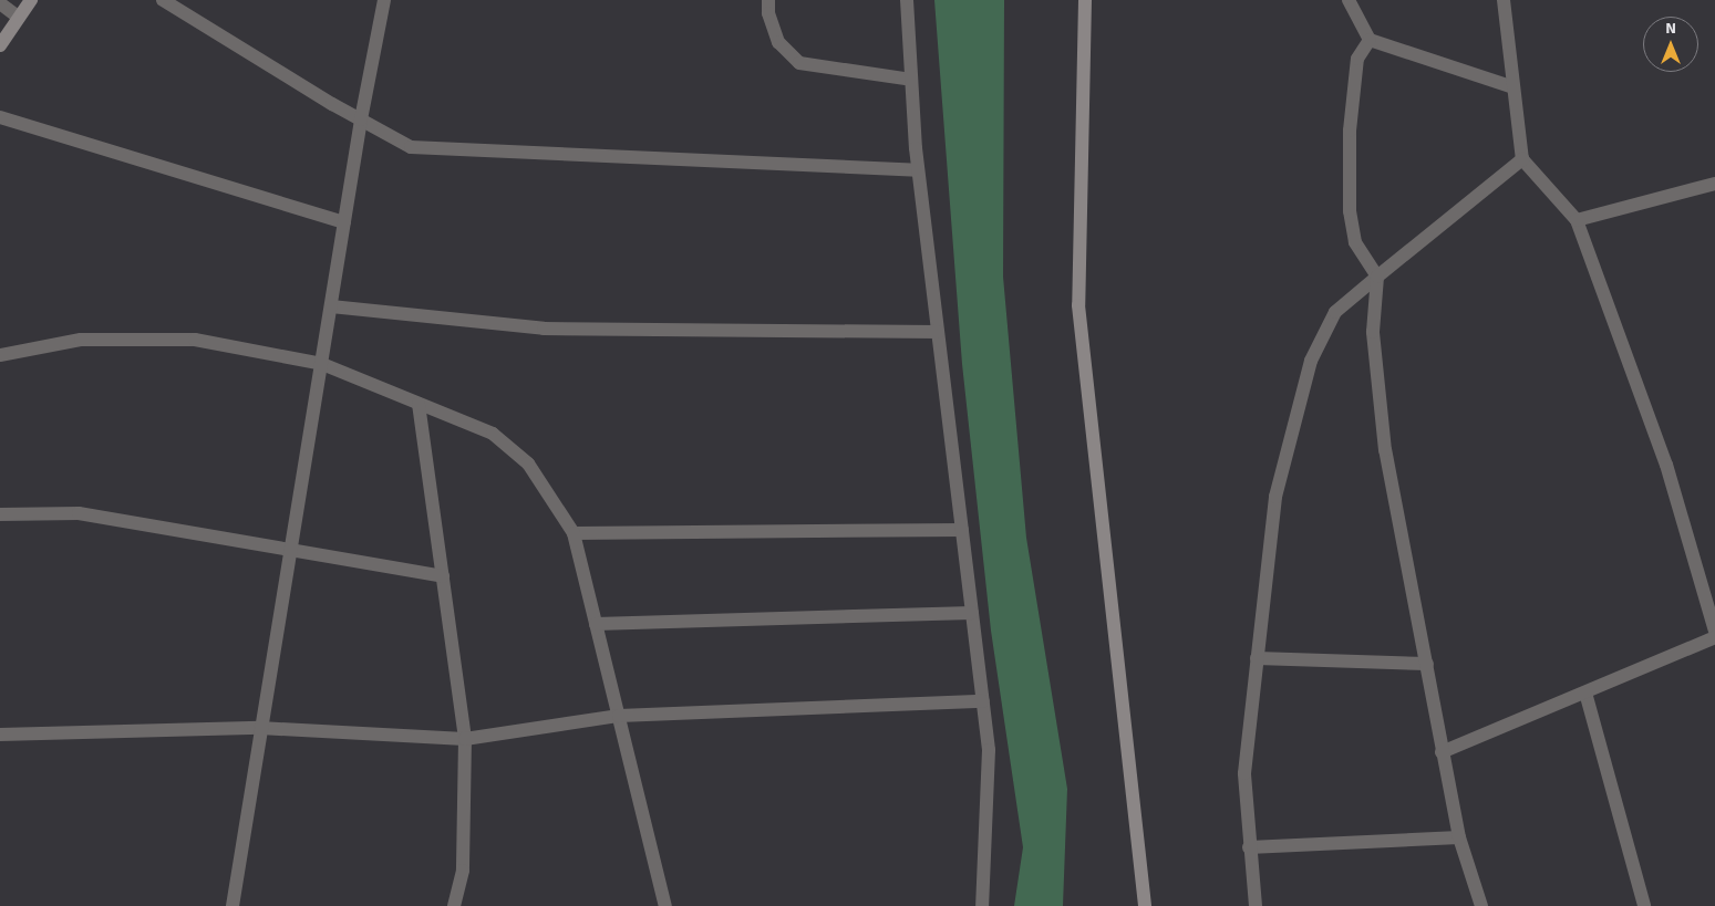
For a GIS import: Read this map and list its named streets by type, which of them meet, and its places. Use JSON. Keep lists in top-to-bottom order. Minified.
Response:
{"north":"top"}
